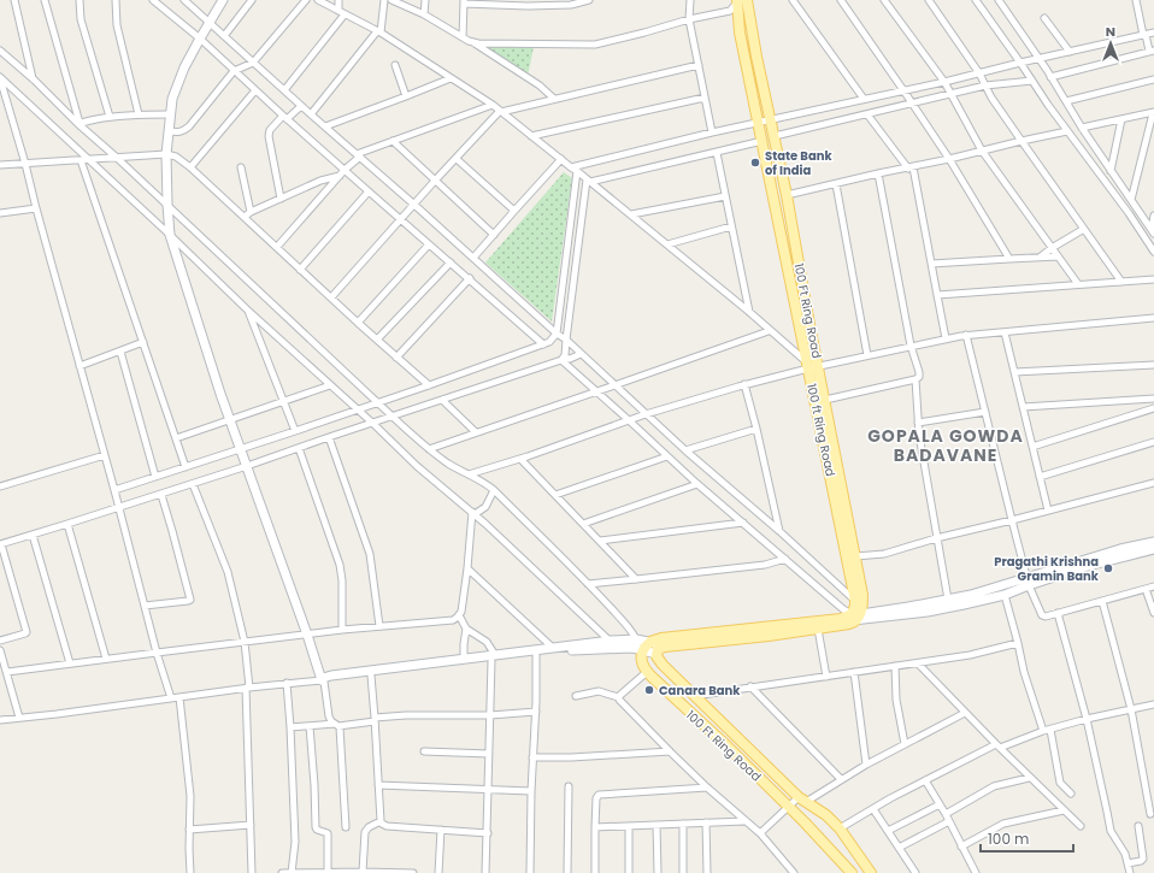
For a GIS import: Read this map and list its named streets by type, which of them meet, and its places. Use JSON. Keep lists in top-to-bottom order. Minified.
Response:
{"streets":{"main road":["100 Ft Ring Road","100 ft Ring Road"]},"crossings":[["100 Ft Ring Road","100 ft Ring Road"]],"districts":["GOPALA GOWDA BADAVANE"],"places":["State Bank of India","Pragathi Krishna Gramin Bank","Canara Bank"],"scale_bar":"100 m","north":"top"}
